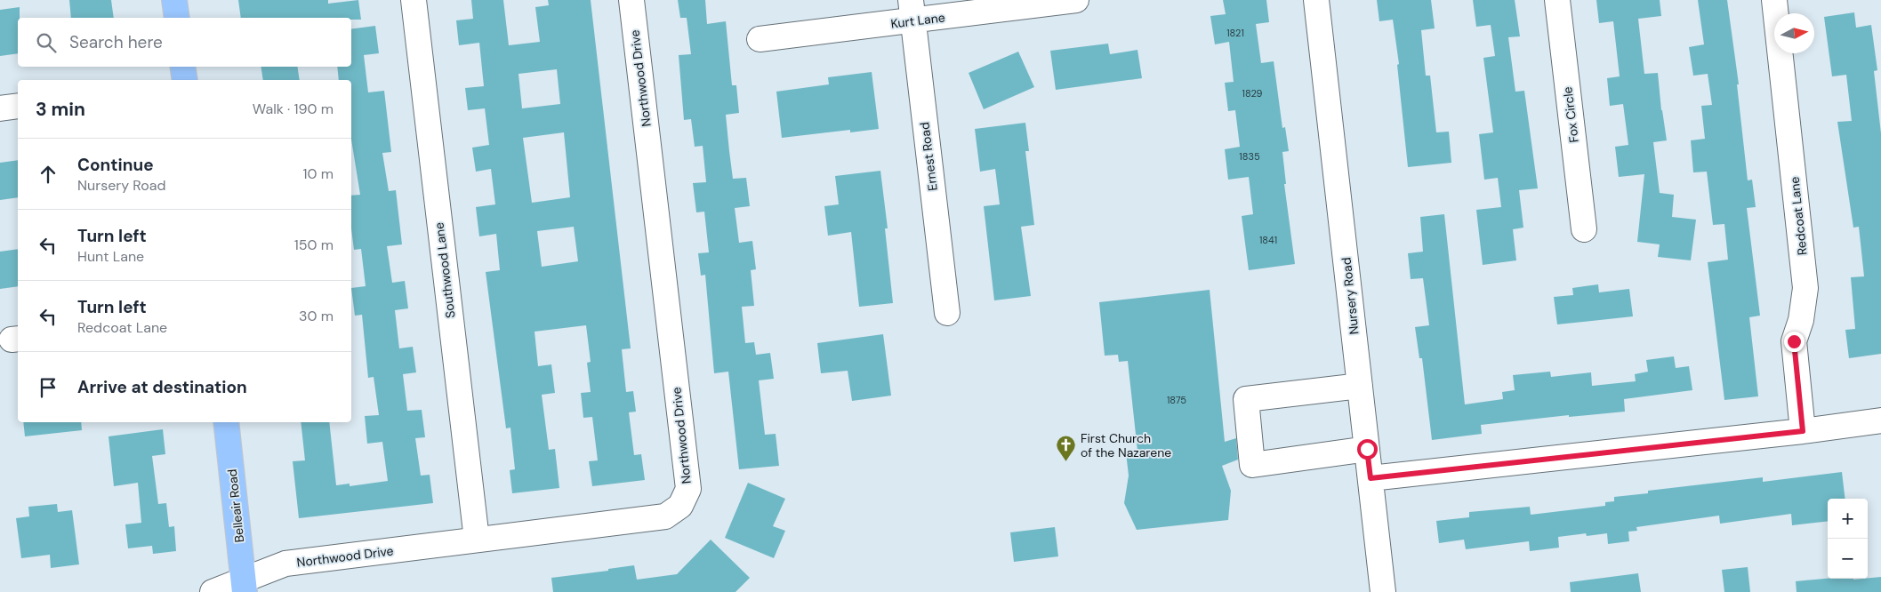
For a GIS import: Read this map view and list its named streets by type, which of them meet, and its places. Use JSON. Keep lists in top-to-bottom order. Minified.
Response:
{"streets":{"main road":["Belleair Road"],"street":["Kurt Lane","Northwood Drive","Fox Circle","Ernest Road","Redcoat Lane","Southwood Lane","Nursery Road"]},"crossings":[["Kurt Lane","Ernest Road"],["Northwood Drive","Southwood Lane"],["Northwood Drive","Belleair Road"]],"places":{"church":["First Church of the Nazarene"]},"house_numbers":["1821","1829","1835","1841","1875"],"north":"right","page":{"search":"Search here","heading":["3 min","Walk · 190 m"],"list":[["Continue","Nursery Road","10 m"],["Turn left","Hunt Lane","150 m"],["Turn left","Redcoat Lane","30 m"],"Arrive at destination"],"map_buttons":["+","−"]}}
